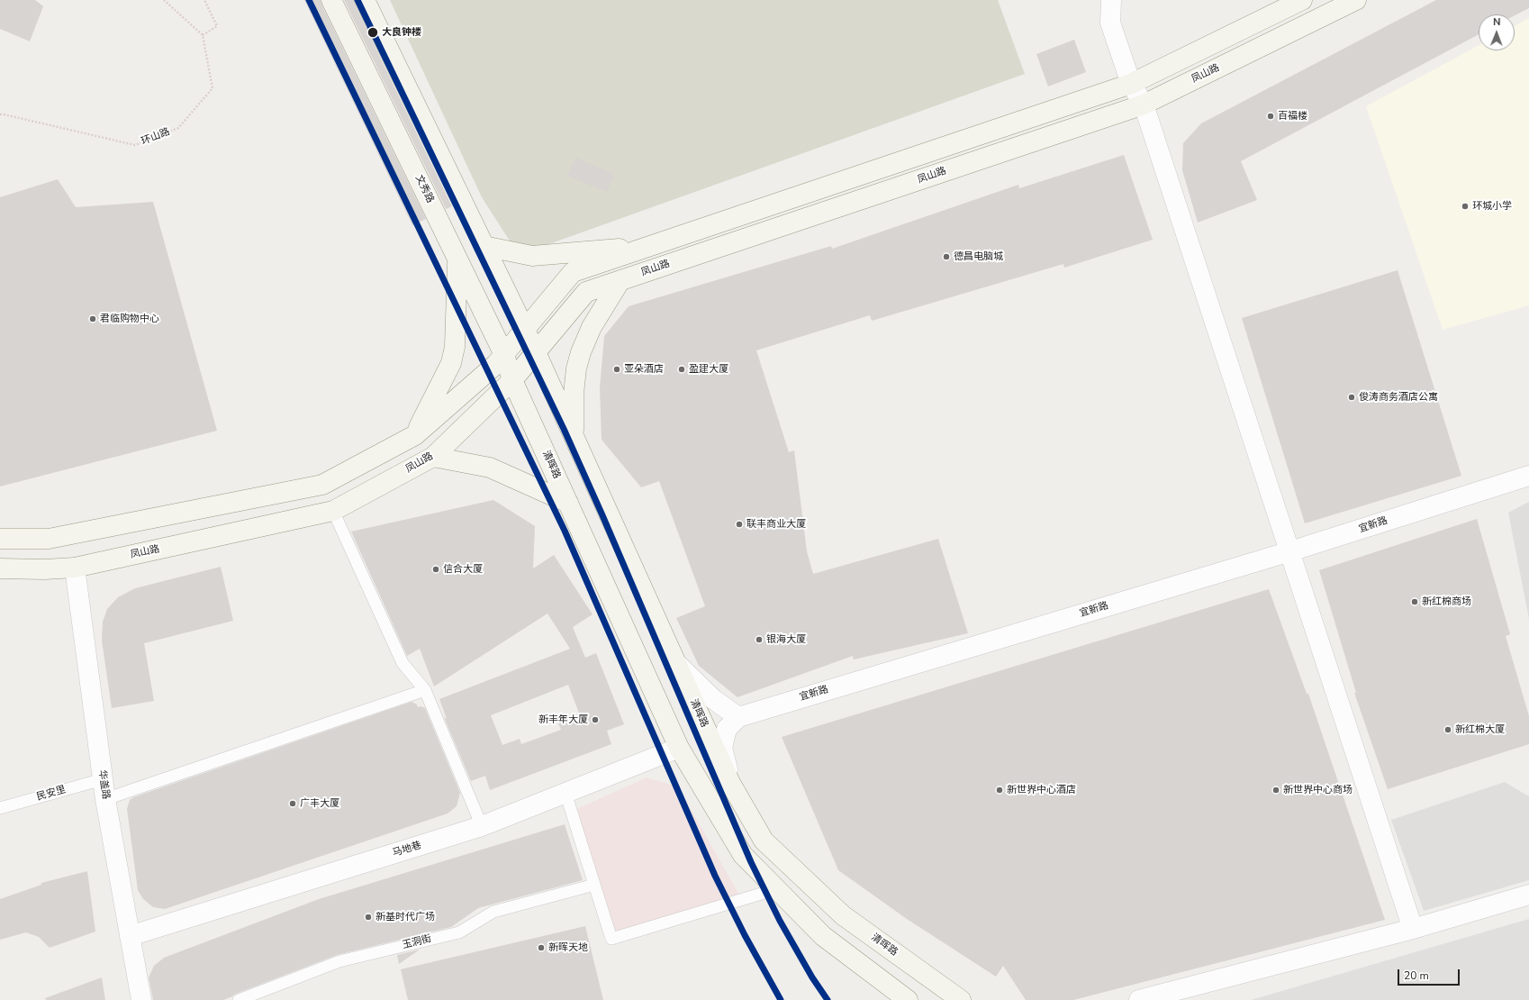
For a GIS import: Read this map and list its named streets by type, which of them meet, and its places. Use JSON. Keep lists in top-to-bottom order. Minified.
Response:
{"streets":{"main road":["凤山路","文秀路","清晖路"],"street":["宜新路","华盖路","马地巷"],"lane":["民安里","玉洞街"],"path":["环山路"]},"crossings":[["凤山路","文秀路"],["凤山路","清晖路"],["凤山路","华盖路"],["文秀路","清晖路"],["清晖路","马地巷"],["华盖路","民安里"],["华盖路","马地巷"]],"places":["大良钟楼","百福楼","环城小学","德昌电脑城","君临购物中心","亚朵酒店","盈建大厦","俊涛商务酒店公寓","联丰商业大厦","信合大厦","新红棉商场","银海大厦","新丰年大厦","新红棉大厦","新世界中心酒店","新世界中心商场","广丰大厦","新基时代广场","新晖天地"],"scale_bar":"20 m","north":"top"}
